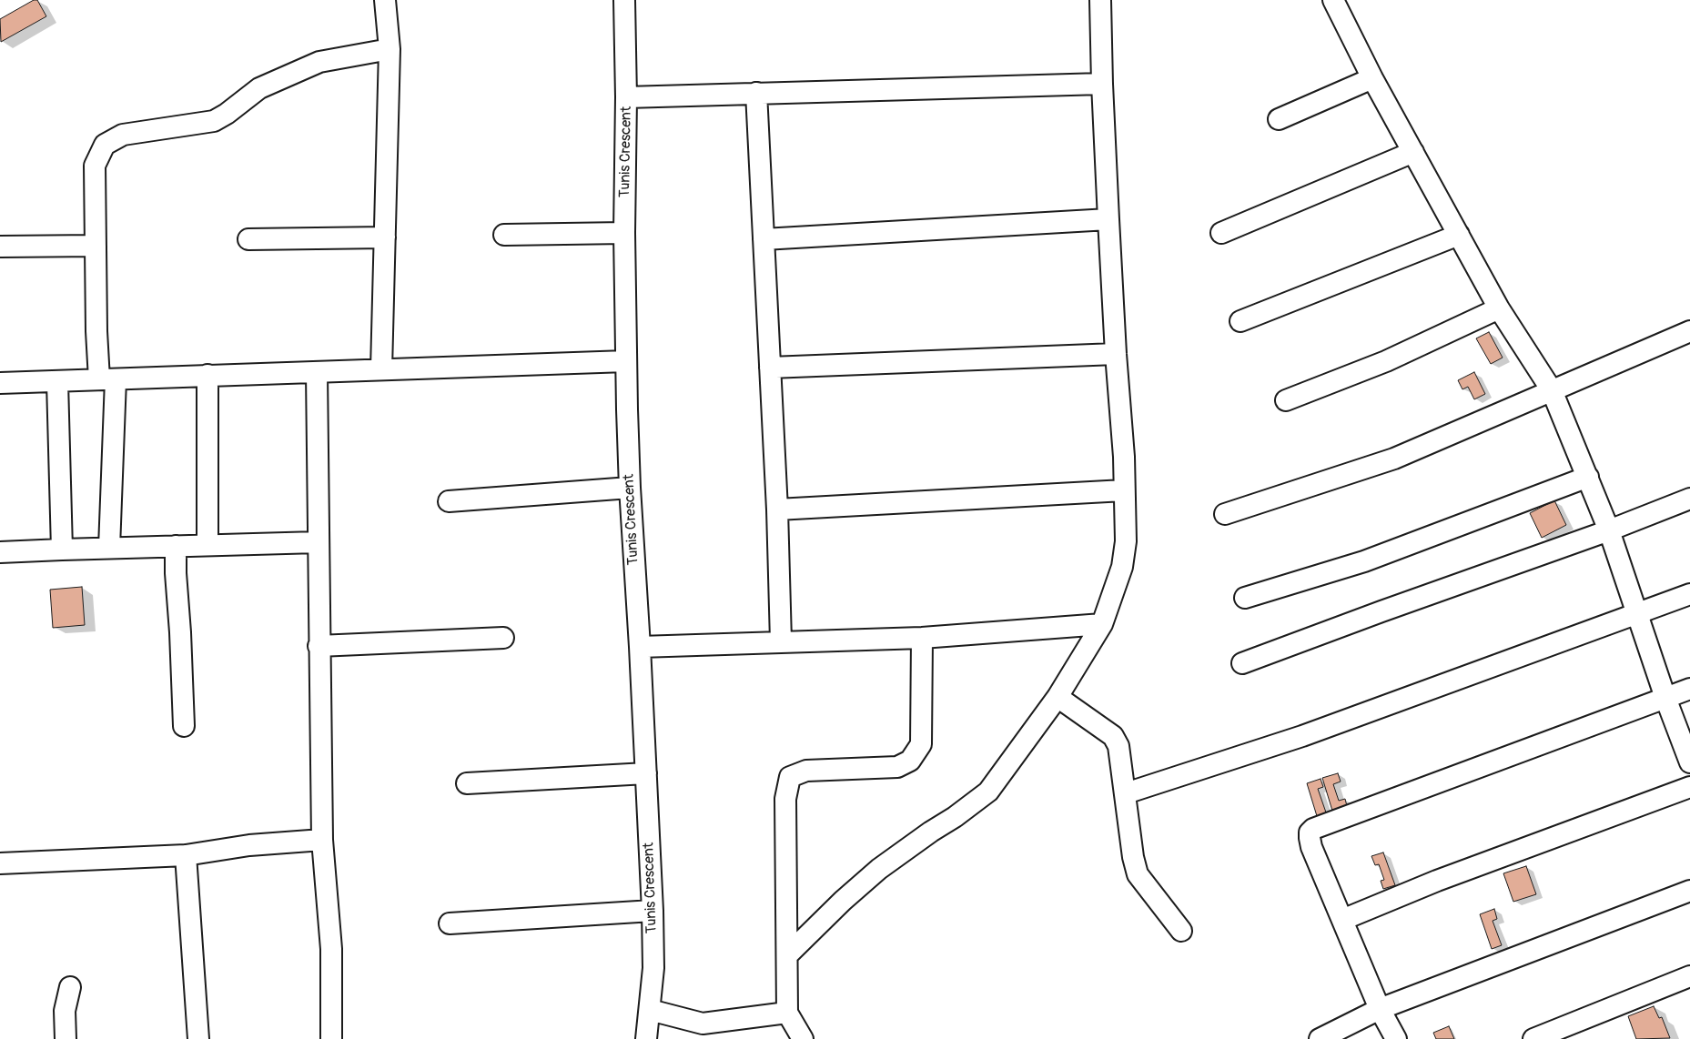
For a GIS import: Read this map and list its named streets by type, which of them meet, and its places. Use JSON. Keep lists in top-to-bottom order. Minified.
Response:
{"streets":{"street":["Tunis Crescent"]}}
